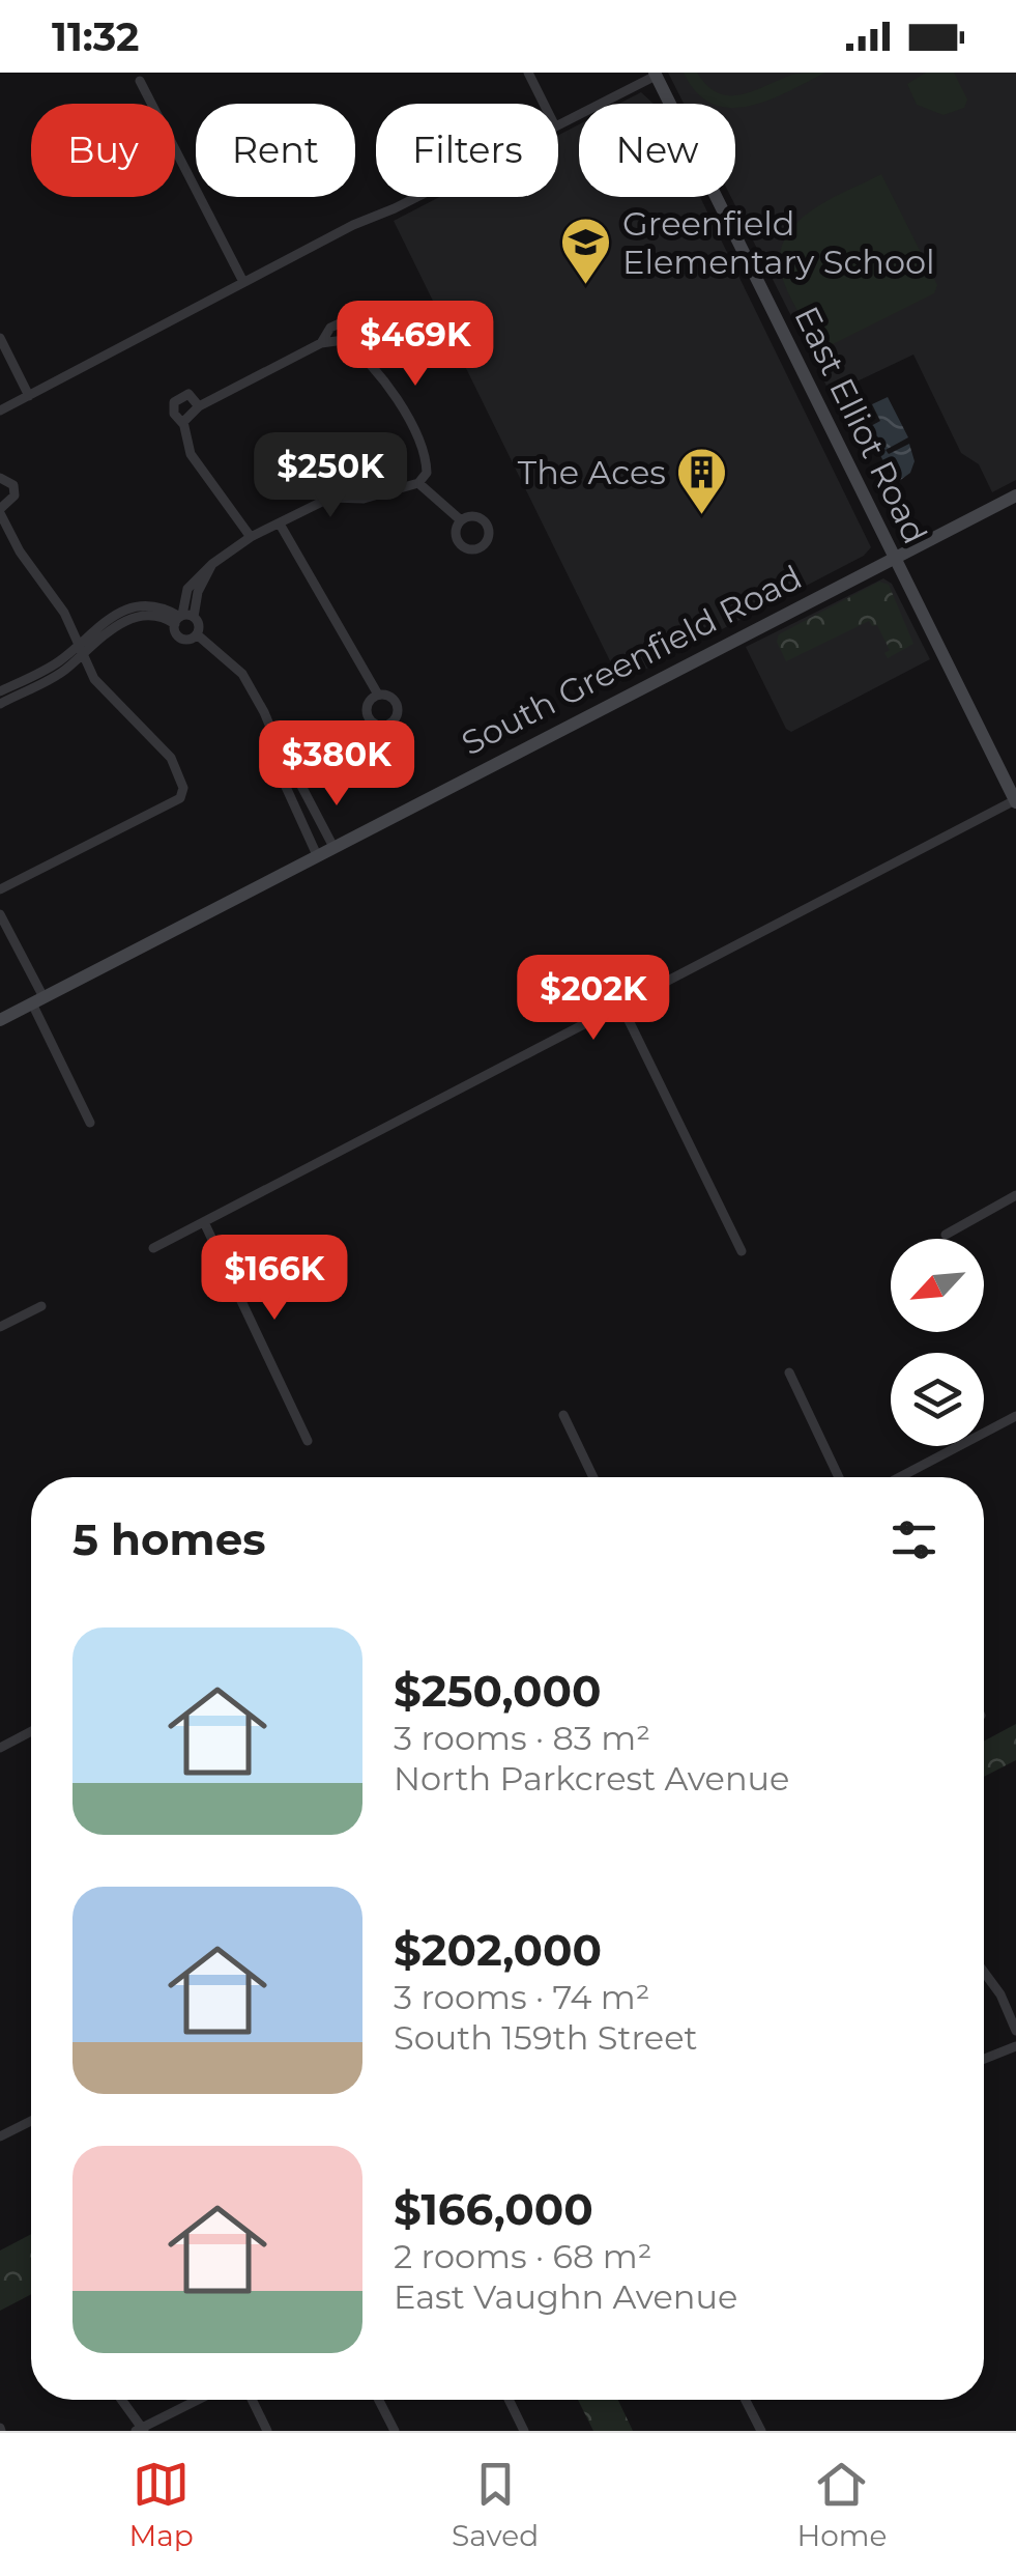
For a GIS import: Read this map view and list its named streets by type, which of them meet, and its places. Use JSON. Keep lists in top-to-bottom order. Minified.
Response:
{"streets":{"main road":["East Elliot Road","South Greenfield Road"]},"crossings":[["East Elliot Road","South Greenfield Road"]],"places":{"school or university":["Greenfield Elementary School"],"building":["The Aces"]},"north":"bottom left","page":{"status":"11:32","chip":["Buy","Rent","Filters","New"],"price":["$469K","$250K","$380K","$202K","$166K"],"heading":"5 homes","list":[{"name":"$250,000","note":"3 rooms · 83 m² · North Parkcrest Avenue"},{"name":"$202,000","note":"3 rooms · 74 m² · South 159th Street"},{"name":"$166,000","note":"2 rooms · 68 m² · East Vaughn Avenue"}],"tabs":["Map","Saved","Home"]}}
